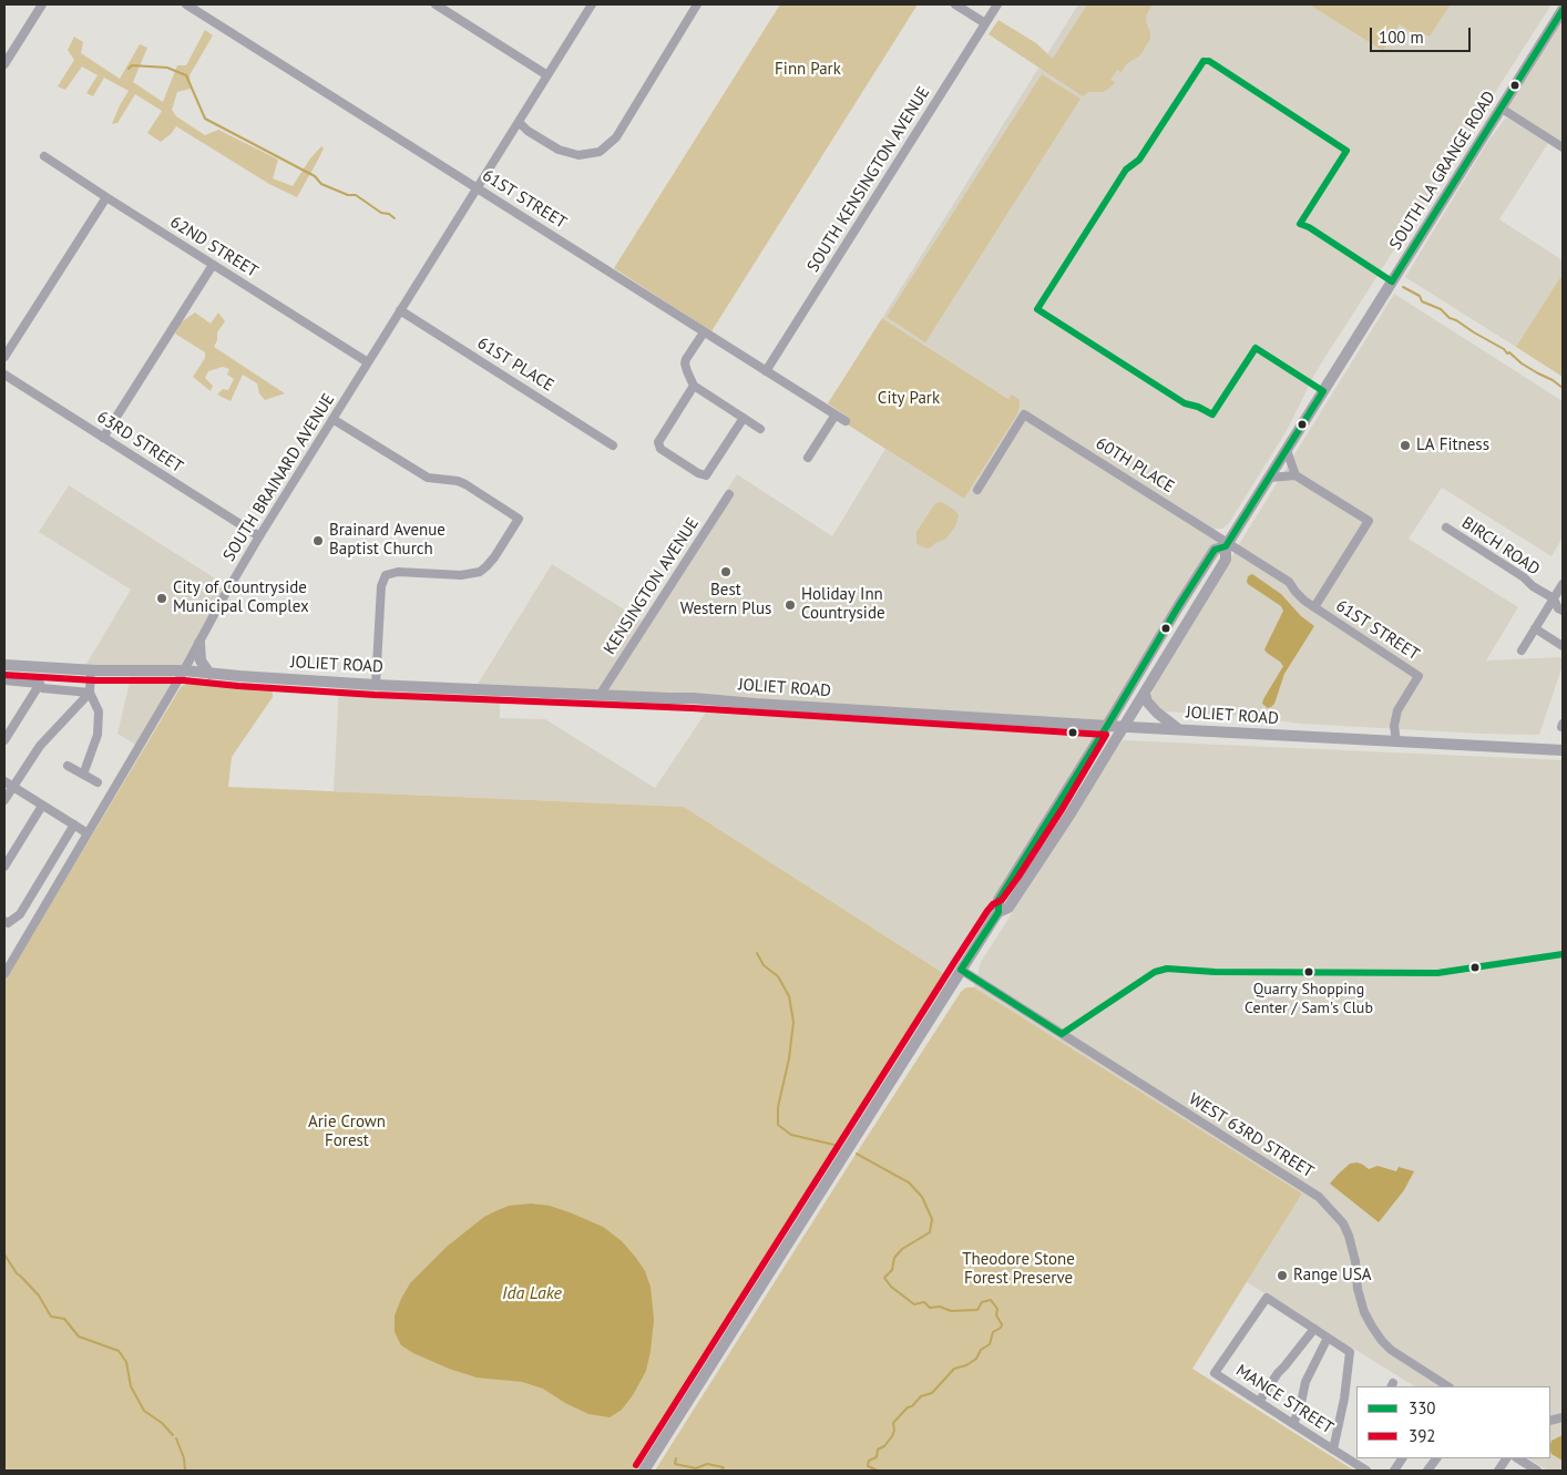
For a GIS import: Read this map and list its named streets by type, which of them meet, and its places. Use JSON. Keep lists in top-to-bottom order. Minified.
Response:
{"streets":{"main road":["SOUTH LA GRANGE ROAD","JOLIET ROAD"],"street":["SOUTH KENSINGTON AVENUE","61ST STREET","62ND STREET","61ST PLACE","63RD STREET","60TH PLACE","SOUTH BRAINARD AVENUE","BIRCH ROAD","KENSINGTON AVENUE","WEST 63RD STREET","MANCE STREET"]},"crossings":[["SOUTH LA GRANGE ROAD","61ST STREET"],["SOUTH LA GRANGE ROAD","60TH PLACE"],["SOUTH LA GRANGE ROAD","JOLIET ROAD"],["SOUTH LA GRANGE ROAD","WEST 63RD STREET"],["SOUTH KENSINGTON AVENUE","61ST STREET"],["61ST STREET","60TH PLACE"],["61ST STREET","SOUTH BRAINARD AVENUE"],["61ST STREET","JOLIET ROAD"],["62ND STREET","SOUTH BRAINARD AVENUE"],["61ST PLACE","SOUTH BRAINARD AVENUE"],["63RD STREET","SOUTH BRAINARD AVENUE"],["SOUTH BRAINARD AVENUE","JOLIET ROAD"],["KENSINGTON AVENUE","JOLIET ROAD"]],"water":["Ida Lake"],"parks":["Finn Park","City Park","Arie Crown Forest","Theodore Stone Forest Preserve"],"places":["LA Fitness","Brainard Avenue Baptist Church","Best Western Plus","City of Countryside Municipal Complex","Holiday Inn Countryside","Quarry Shopping Center / Sam's Club","Range USA"],"lines":["transit line 330","transit line 392"],"legend":["330","392"],"scale_bar":"100 m"}
